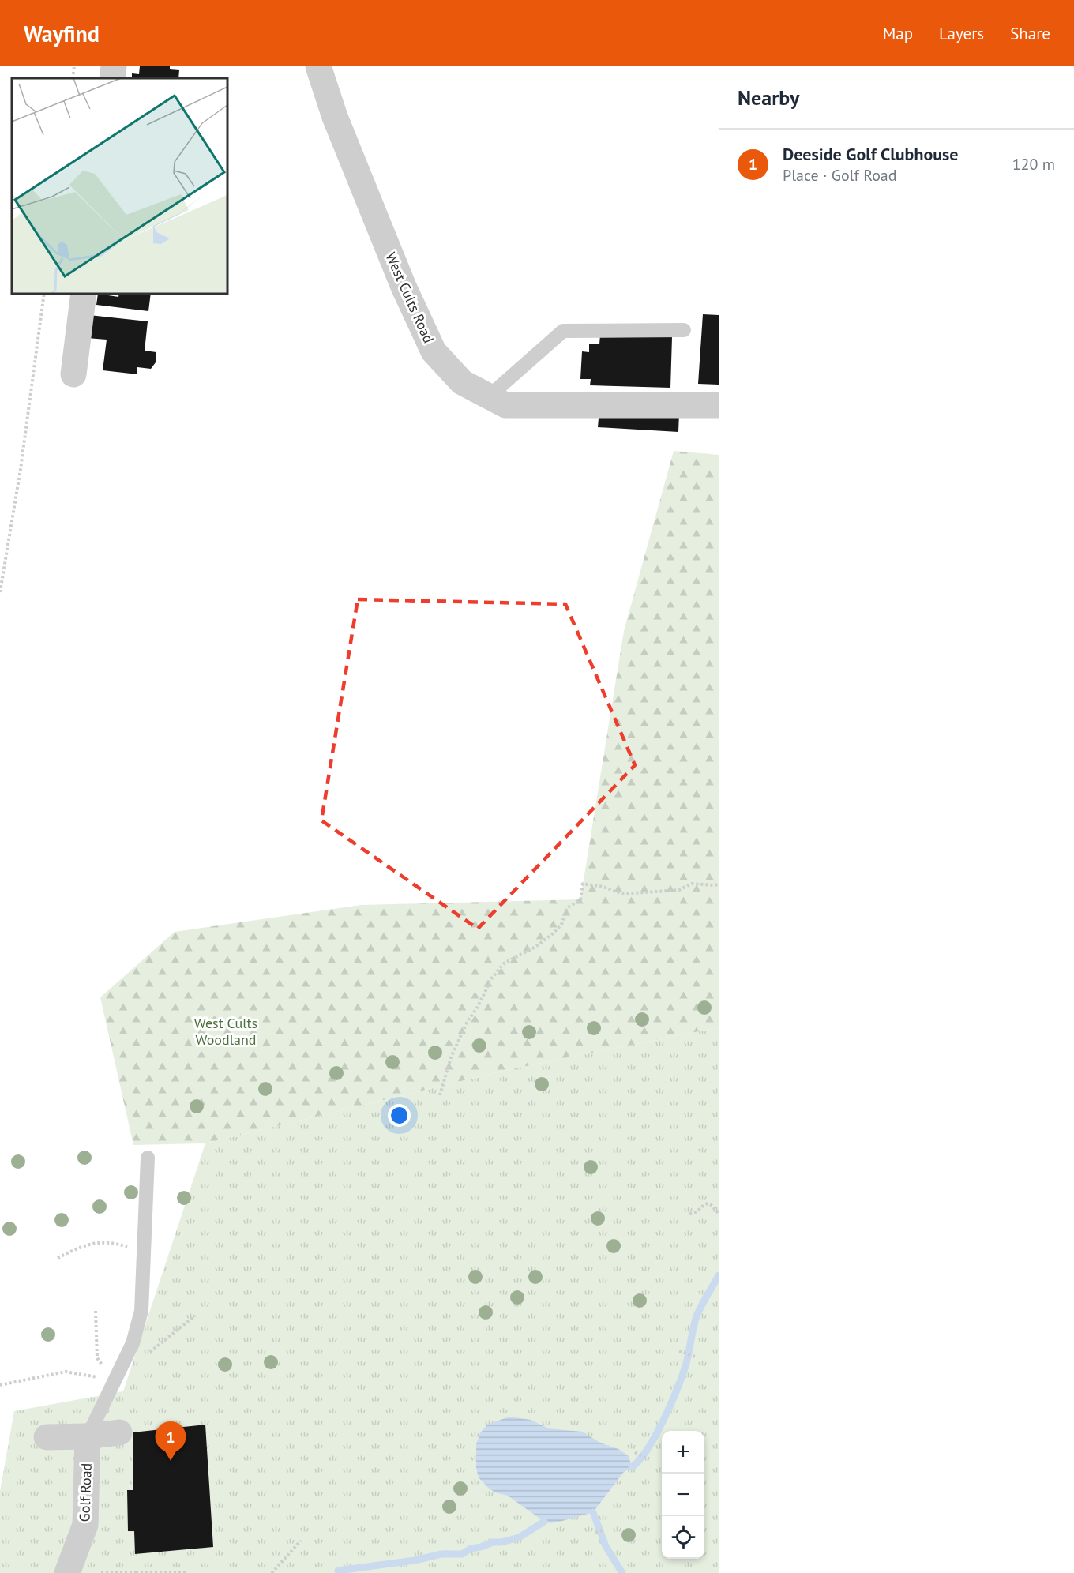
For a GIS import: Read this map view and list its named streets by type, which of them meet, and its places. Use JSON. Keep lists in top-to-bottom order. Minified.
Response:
{"streets":{"street":["West Cults Road","Golf Road"]},"parks":["West Cults Woodland"],"page":{"header":"Wayfind","nav":["Map","Layers","Share"],"heading":"Nearby","list":[{"mark":"1","name":"Deeside Golf Clubhouse","note":"Place · Golf Road","value":"120 m"}],"pins":"1","map_buttons":["+","−"]}}
